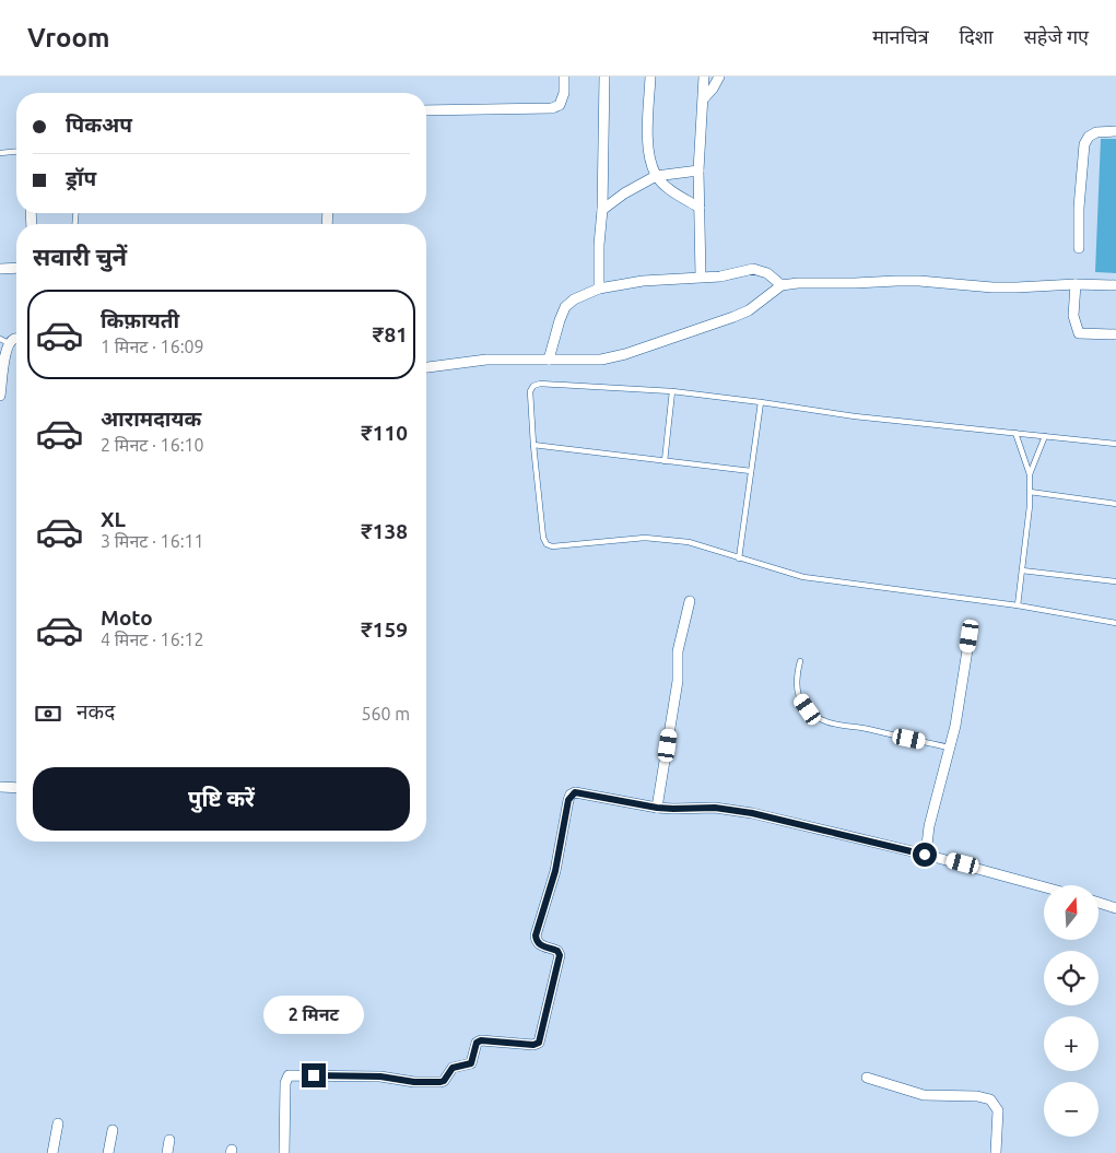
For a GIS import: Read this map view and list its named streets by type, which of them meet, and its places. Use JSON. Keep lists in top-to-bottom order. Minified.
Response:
{"north":"top","page":{"header":"Vroom","nav":["मानचित्र","दिशा","सहेजे गए"],"banner":["पिकअप","ड्रॉप"],"heading":"सवारी चुनें","list":[{"name":"किफ़ायती","note":"1 मिनट · 16:09","value":"₹81"},{"name":"आरामदायक","note":"2 मिनट · 16:10","value":"₹110"},{"name":"XL","note":"3 मिनट · 16:11","value":"₹138"},{"name":"Moto","note":"4 मिनट · 16:12","value":"₹159"}],"pay":["नकद","560 m"],"buttons":"पुष्टि करें","map_buttons":["+","−"],"bubble":"2 मिनट"}}
